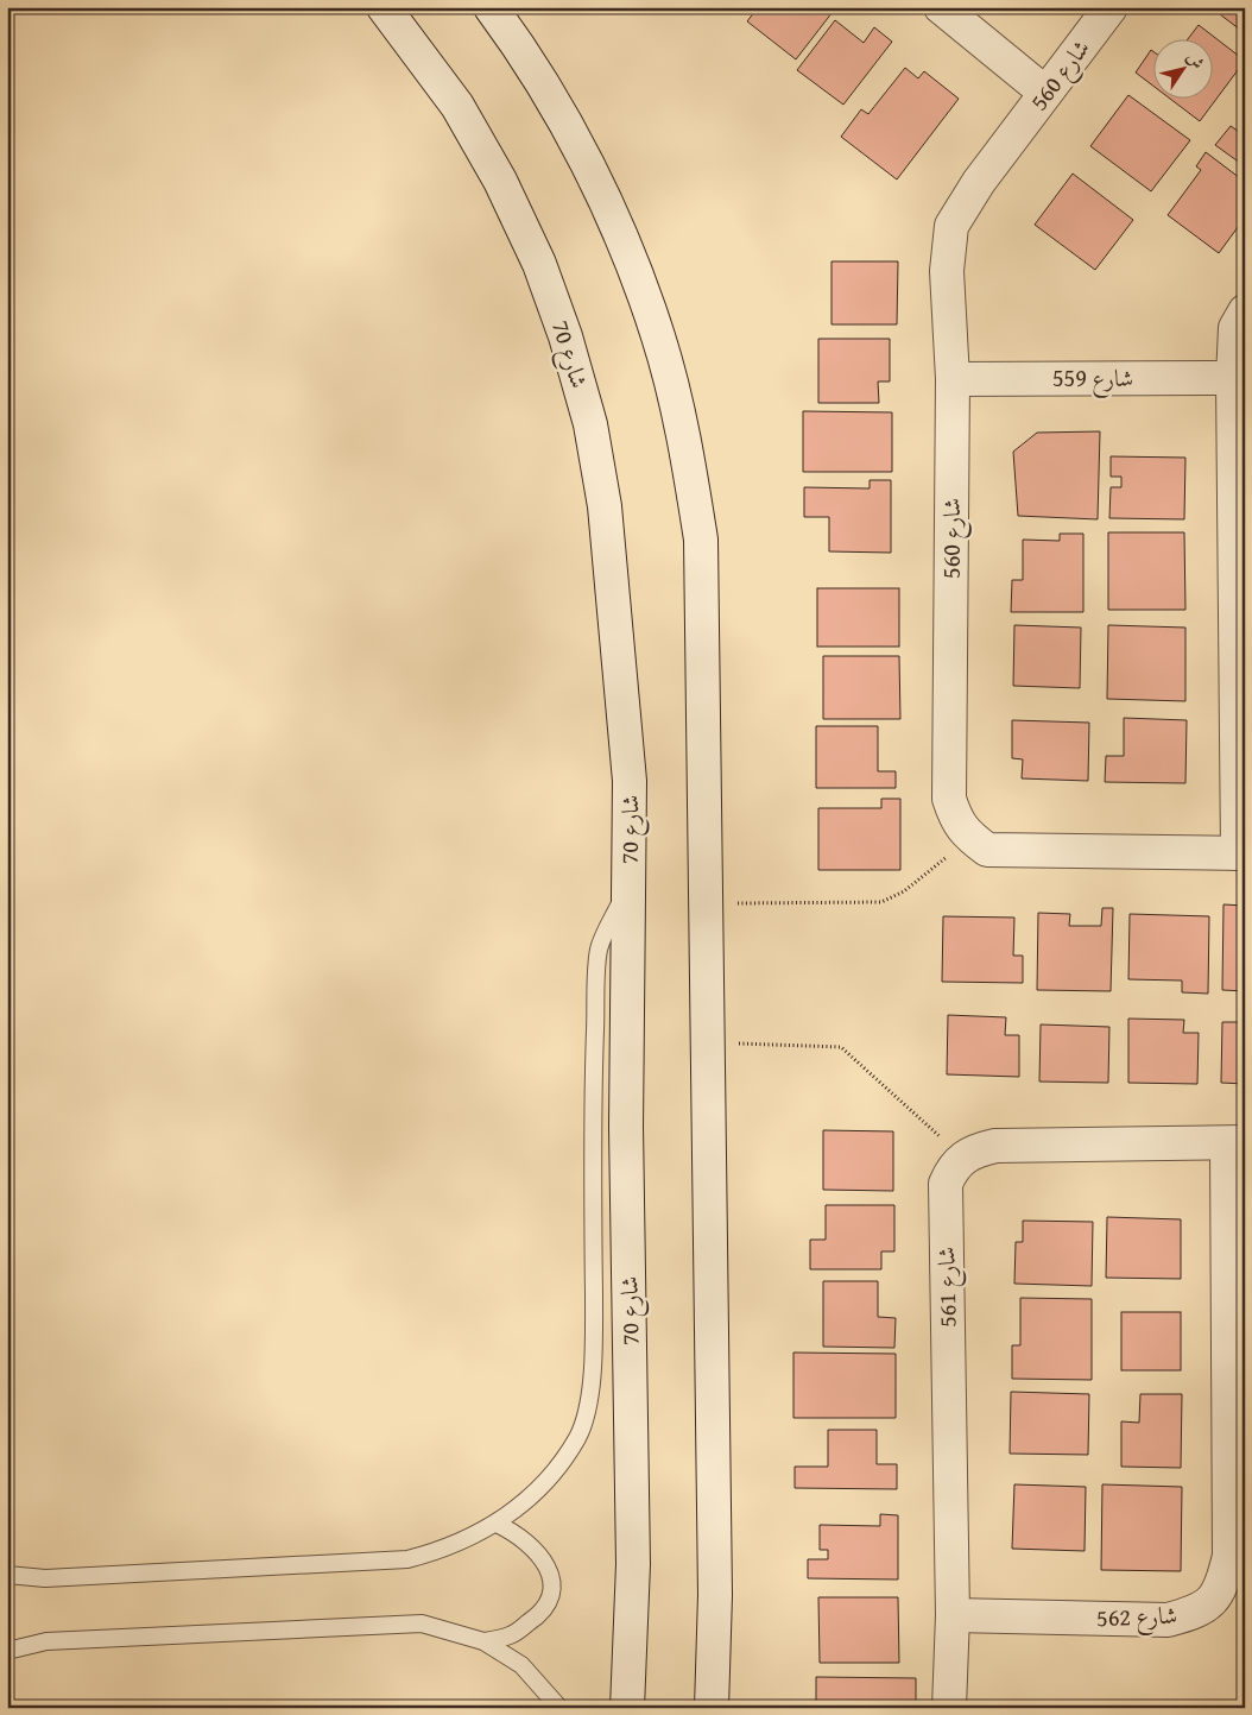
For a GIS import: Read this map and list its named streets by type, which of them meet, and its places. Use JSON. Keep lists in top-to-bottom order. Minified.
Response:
{"streets":{"street":["شارع 560","شارع 70","شارع 559","شارع 561","شارع 562"]},"crossings":[["شارع 560","شارع 559"],["شارع 561","شارع 562"]],"north":"top right"}
